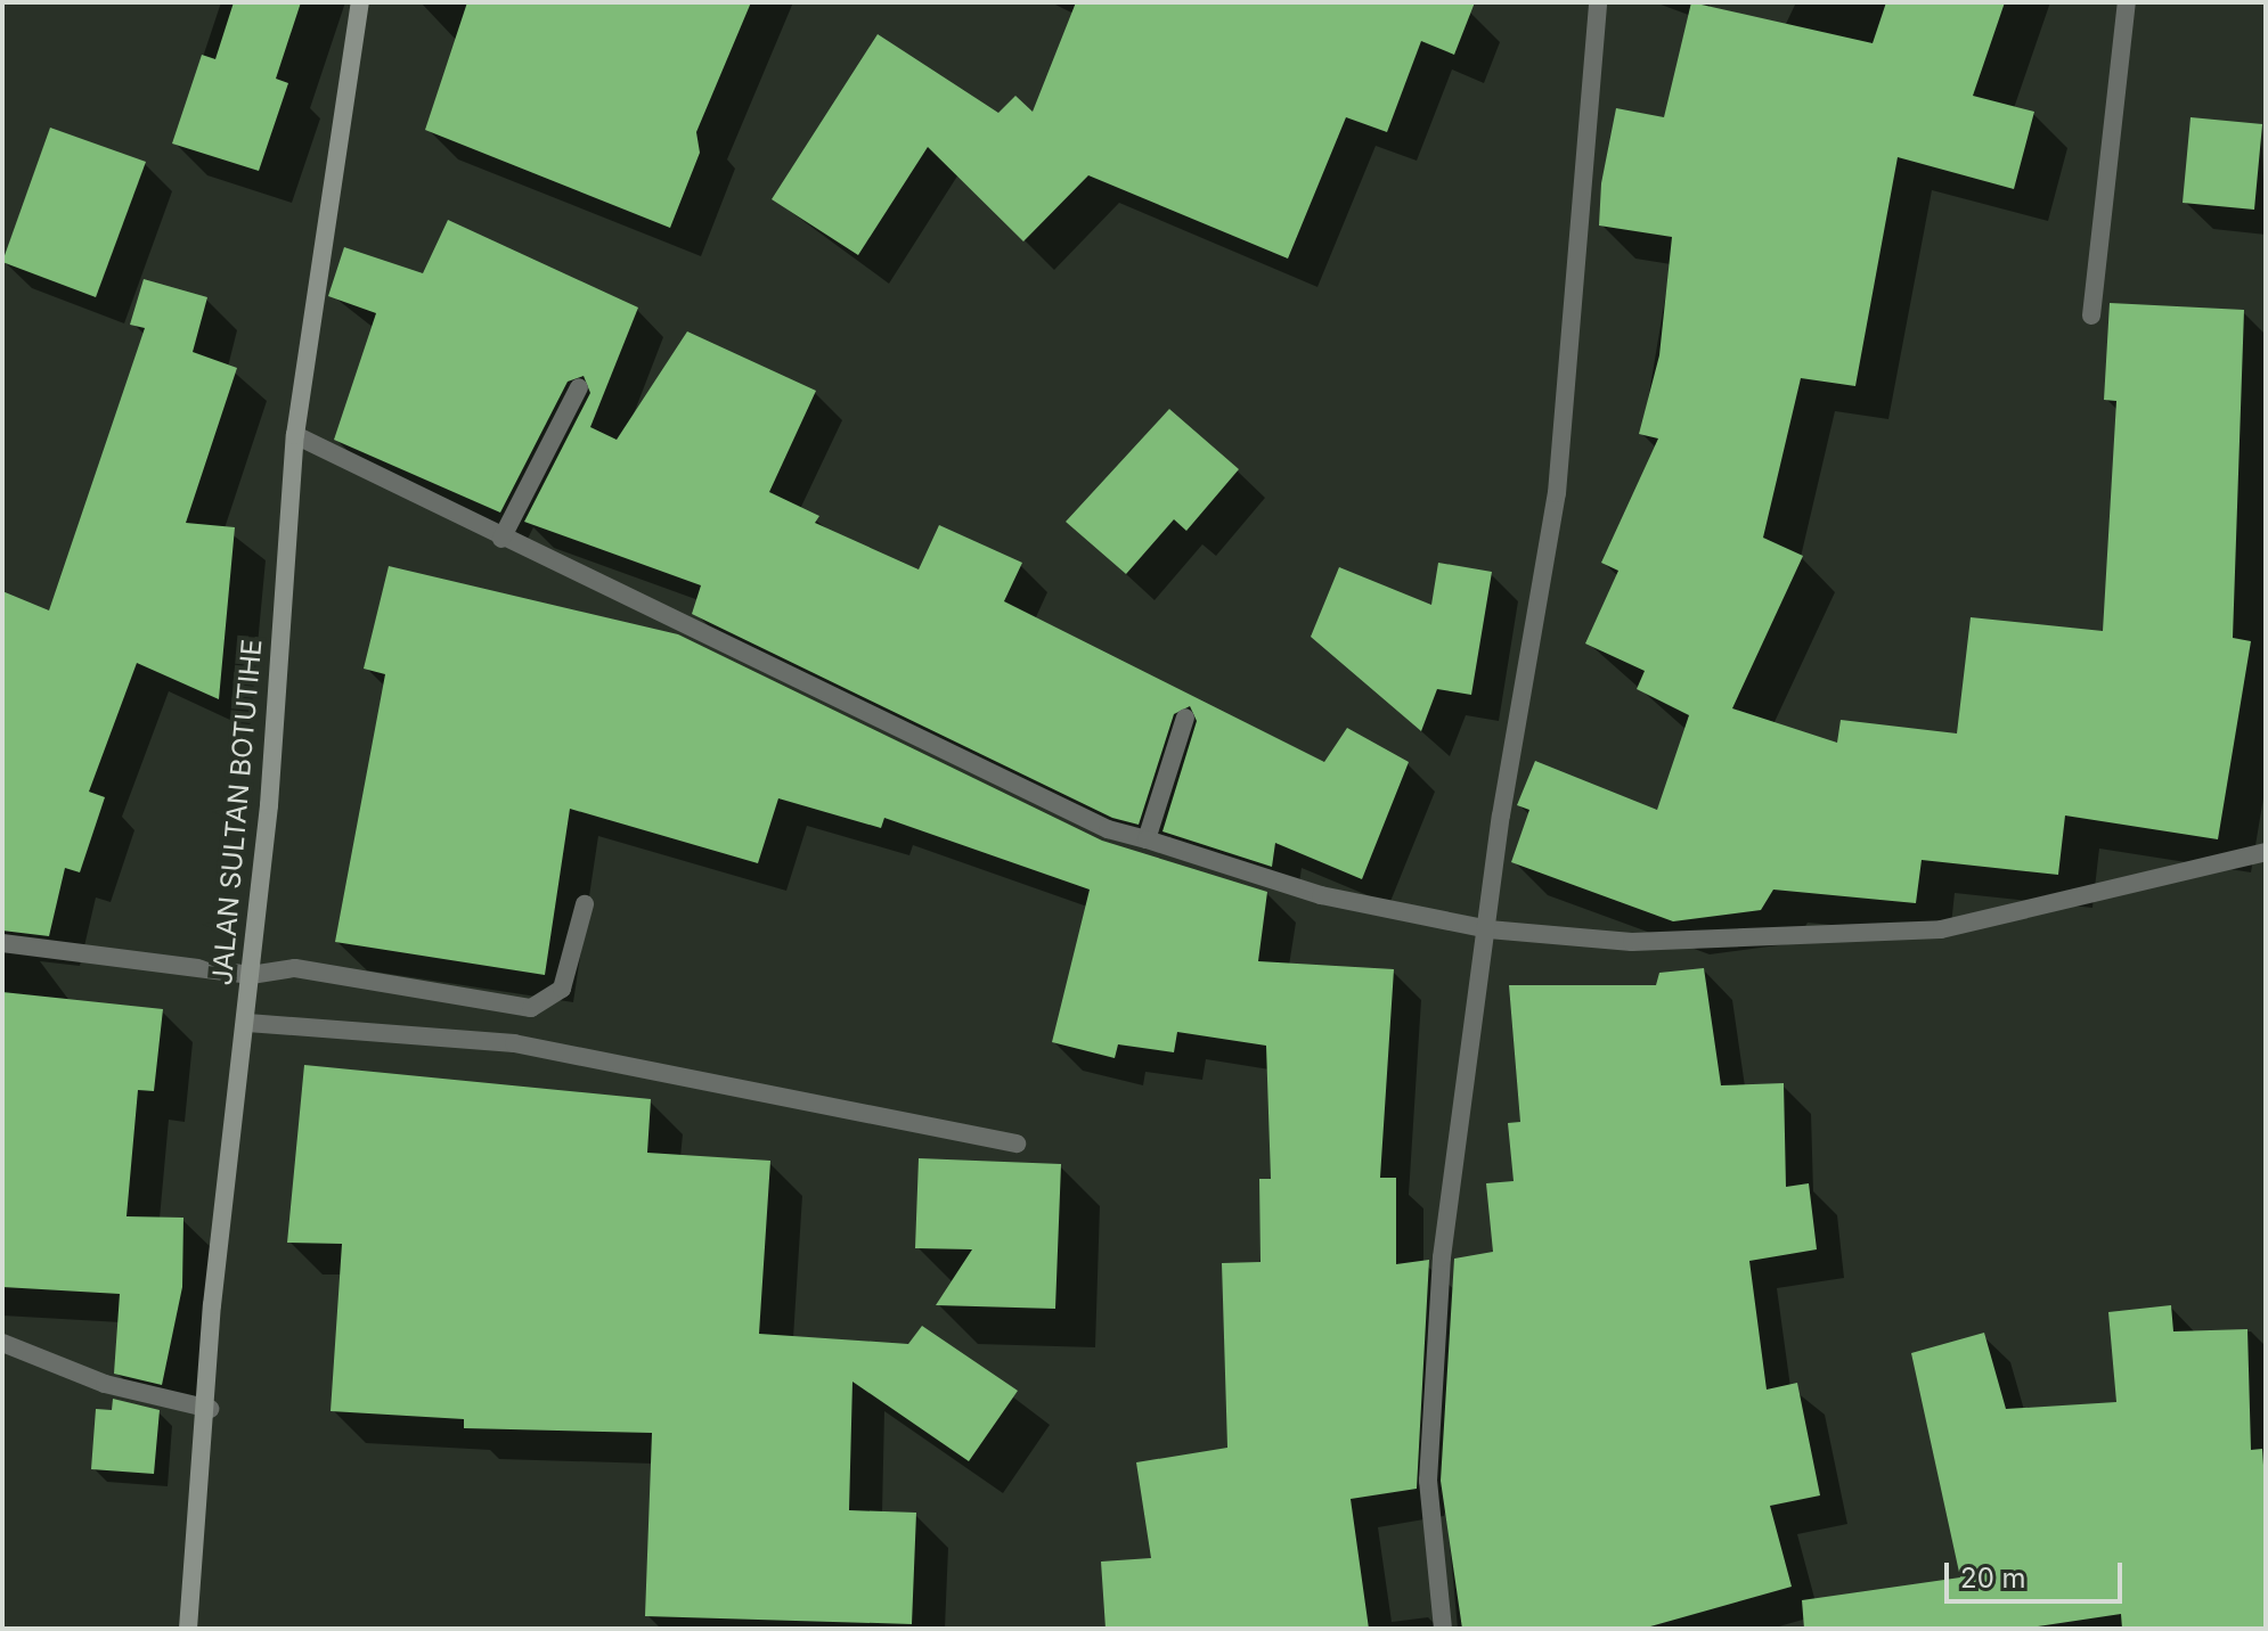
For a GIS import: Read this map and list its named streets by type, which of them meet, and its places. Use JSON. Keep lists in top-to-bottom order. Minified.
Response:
{"streets":{"main road":["JALAN SULTAN BOTUTIHE"]},"scale_bar":"20 m"}
